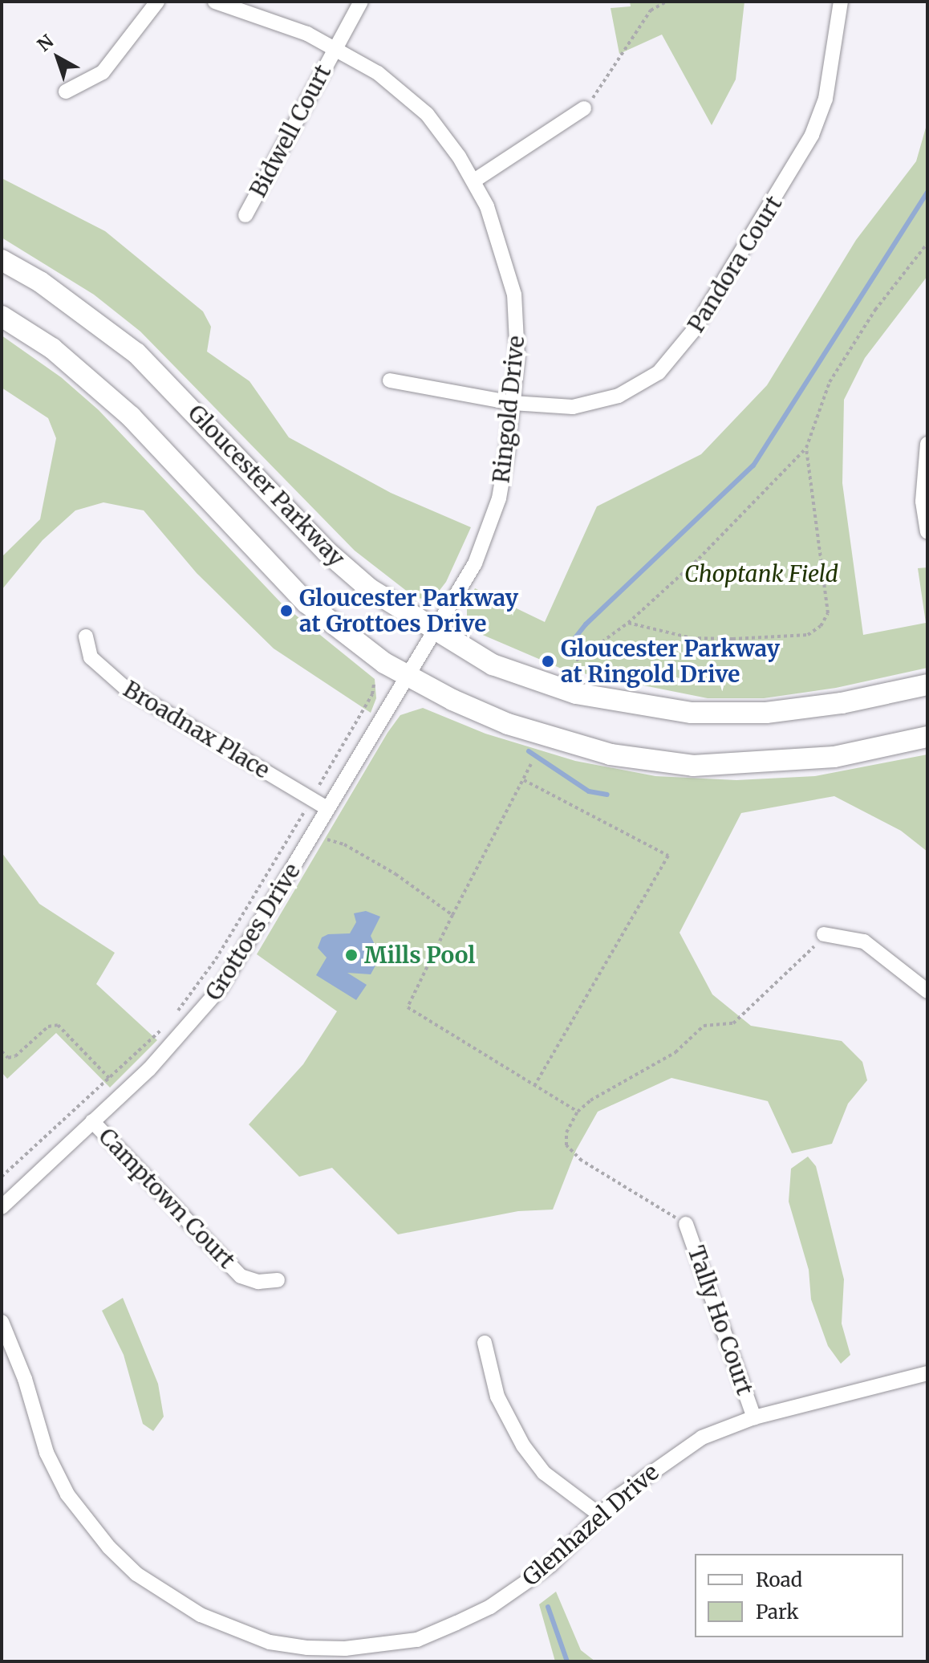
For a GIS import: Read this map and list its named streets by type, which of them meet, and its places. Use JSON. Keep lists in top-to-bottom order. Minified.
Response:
{"streets":{"main road":["Gloucester Parkway"],"street":["Bidwell Court","Pandora Court","Ringold Drive","Broadnax Place","Grottoes Drive","Camptown Court","Tally Ho Court","Glenhazel Drive"]},"crossings":[["Bidwell Court","Ringold Drive"],["Pandora Court","Ringold Drive"],["Ringold Drive","Gloucester Parkway"],["Ringold Drive","Grottoes Drive"],["Broadnax Place","Grottoes Drive"],["Grottoes Drive","Camptown Court"],["Tally Ho Court","Glenhazel Drive"]],"parks":["Choptank Field"],"places":["Gloucester Parkway at Grottoes Drive","Gloucester Parkway at Ringold Drive","Mills Pool"],"legend":["Road","Park"],"north":"top left"}
